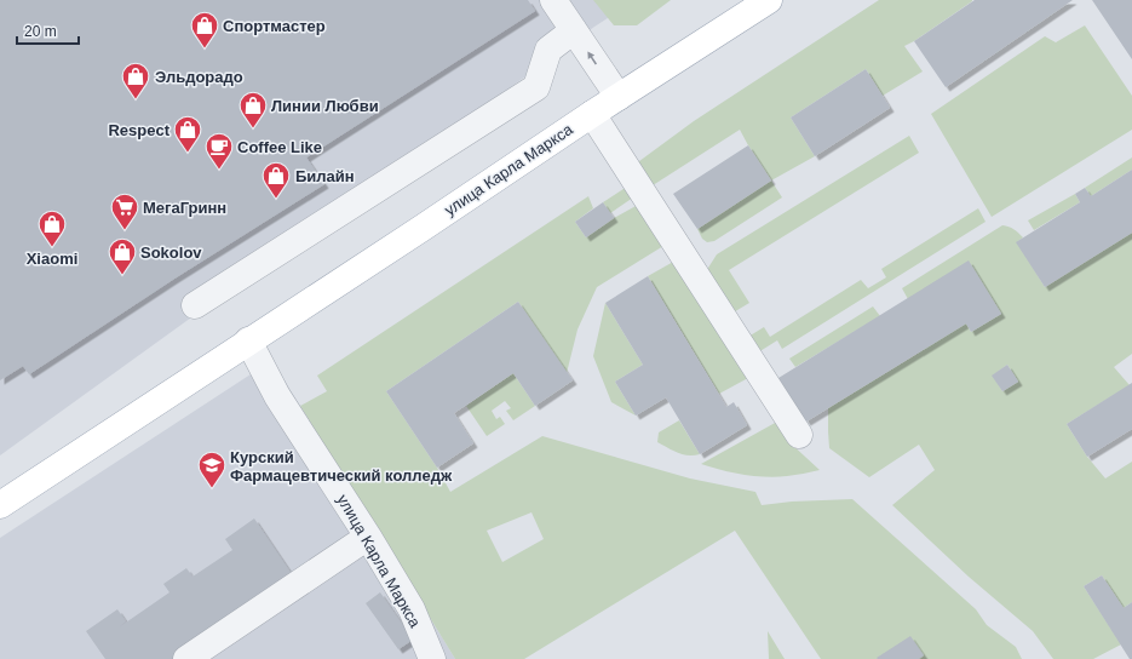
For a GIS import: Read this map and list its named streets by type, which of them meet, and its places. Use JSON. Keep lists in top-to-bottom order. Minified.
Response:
{"streets":{"main road":["улица Карла Маркса"]},"places":{"shop":["Спортмастер","Эльдорадо","Линии Любви","Respect","Билайн","Xiaomi","Sokolov"],"cafe":["Coffee Like"],"supermarket":["МегаГринн"],"school or university":["Курский Фармацевтический колледж"]},"scale_bar":"20 m"}
